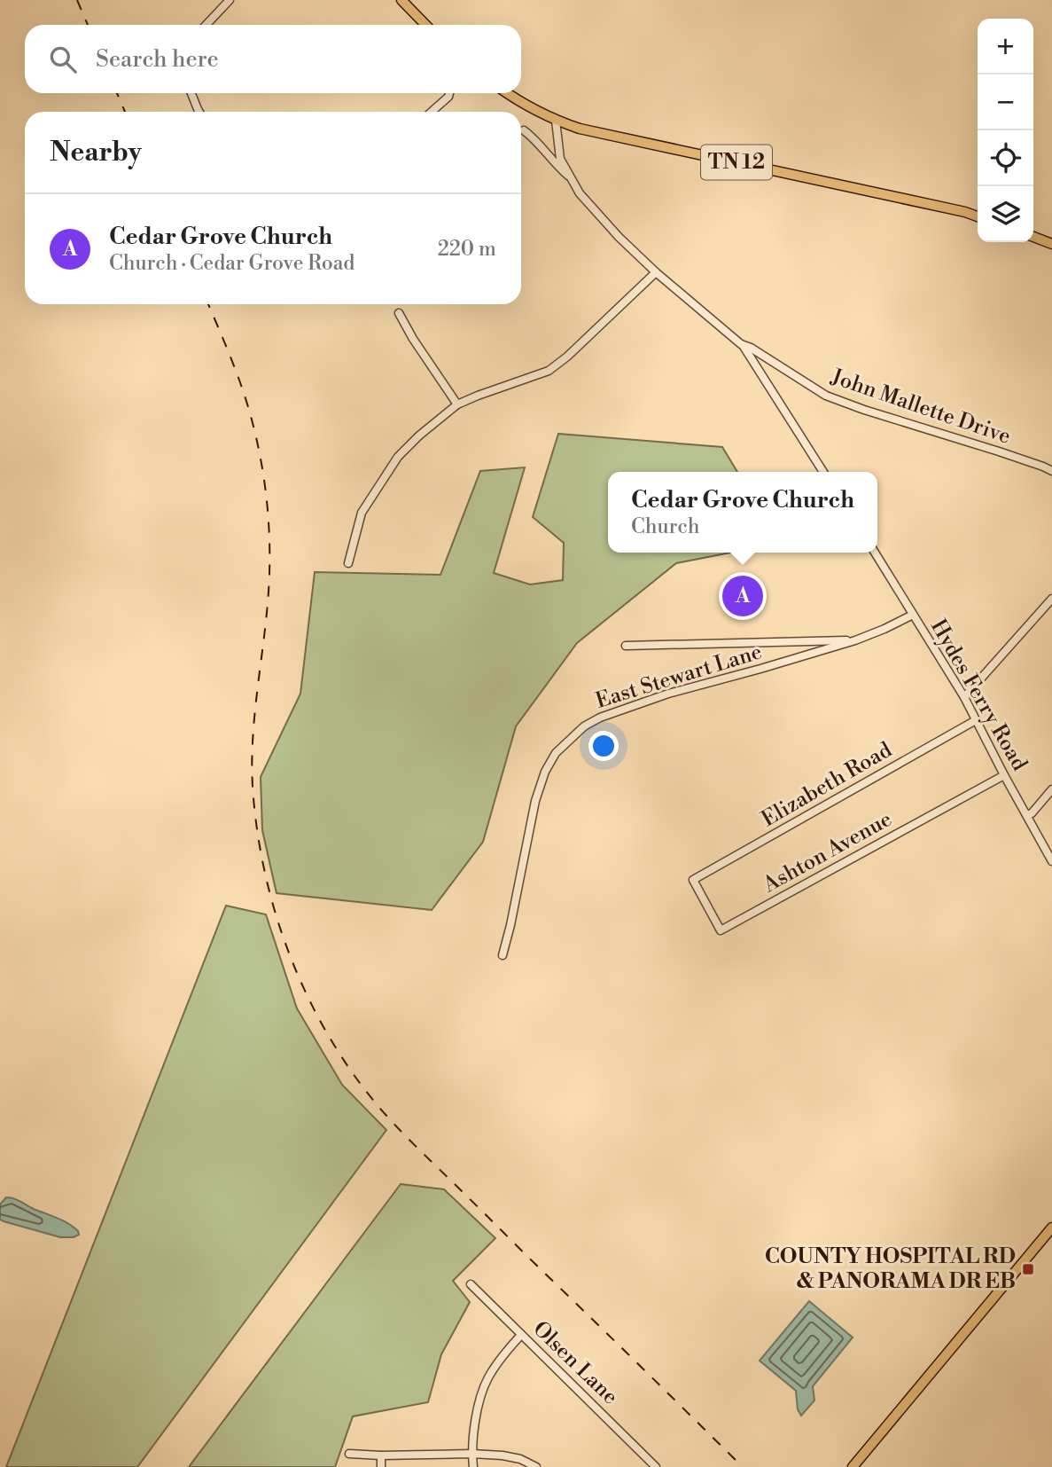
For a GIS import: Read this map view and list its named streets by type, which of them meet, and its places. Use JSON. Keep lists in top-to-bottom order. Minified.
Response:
{"streets":{"main road":["TN 12"],"street":["John Mallette Drive","East Stewart Lane","Hydes Ferry Road","Elizabeth Road","Ashton Avenue","Olsen Lane"]},"crossings":[["East Stewart Lane","Hydes Ferry Road"],["Hydes Ferry Road","Elizabeth Road"],["Hydes Ferry Road","Ashton Avenue"],["Elizabeth Road","Ashton Avenue"]],"places":{"transit":["COUNTY HOSPITAL RD & PANORAMA DR EB"]},"page":{"map_buttons":["+","−"],"search":"Search here","heading":"Nearby","list":[{"mark":"A","name":"Cedar Grove Church","note":"Church · Cedar Grove Road","value":"220 m"}],"popup":["Cedar Grove Church","Church"],"pins":"A"}}
